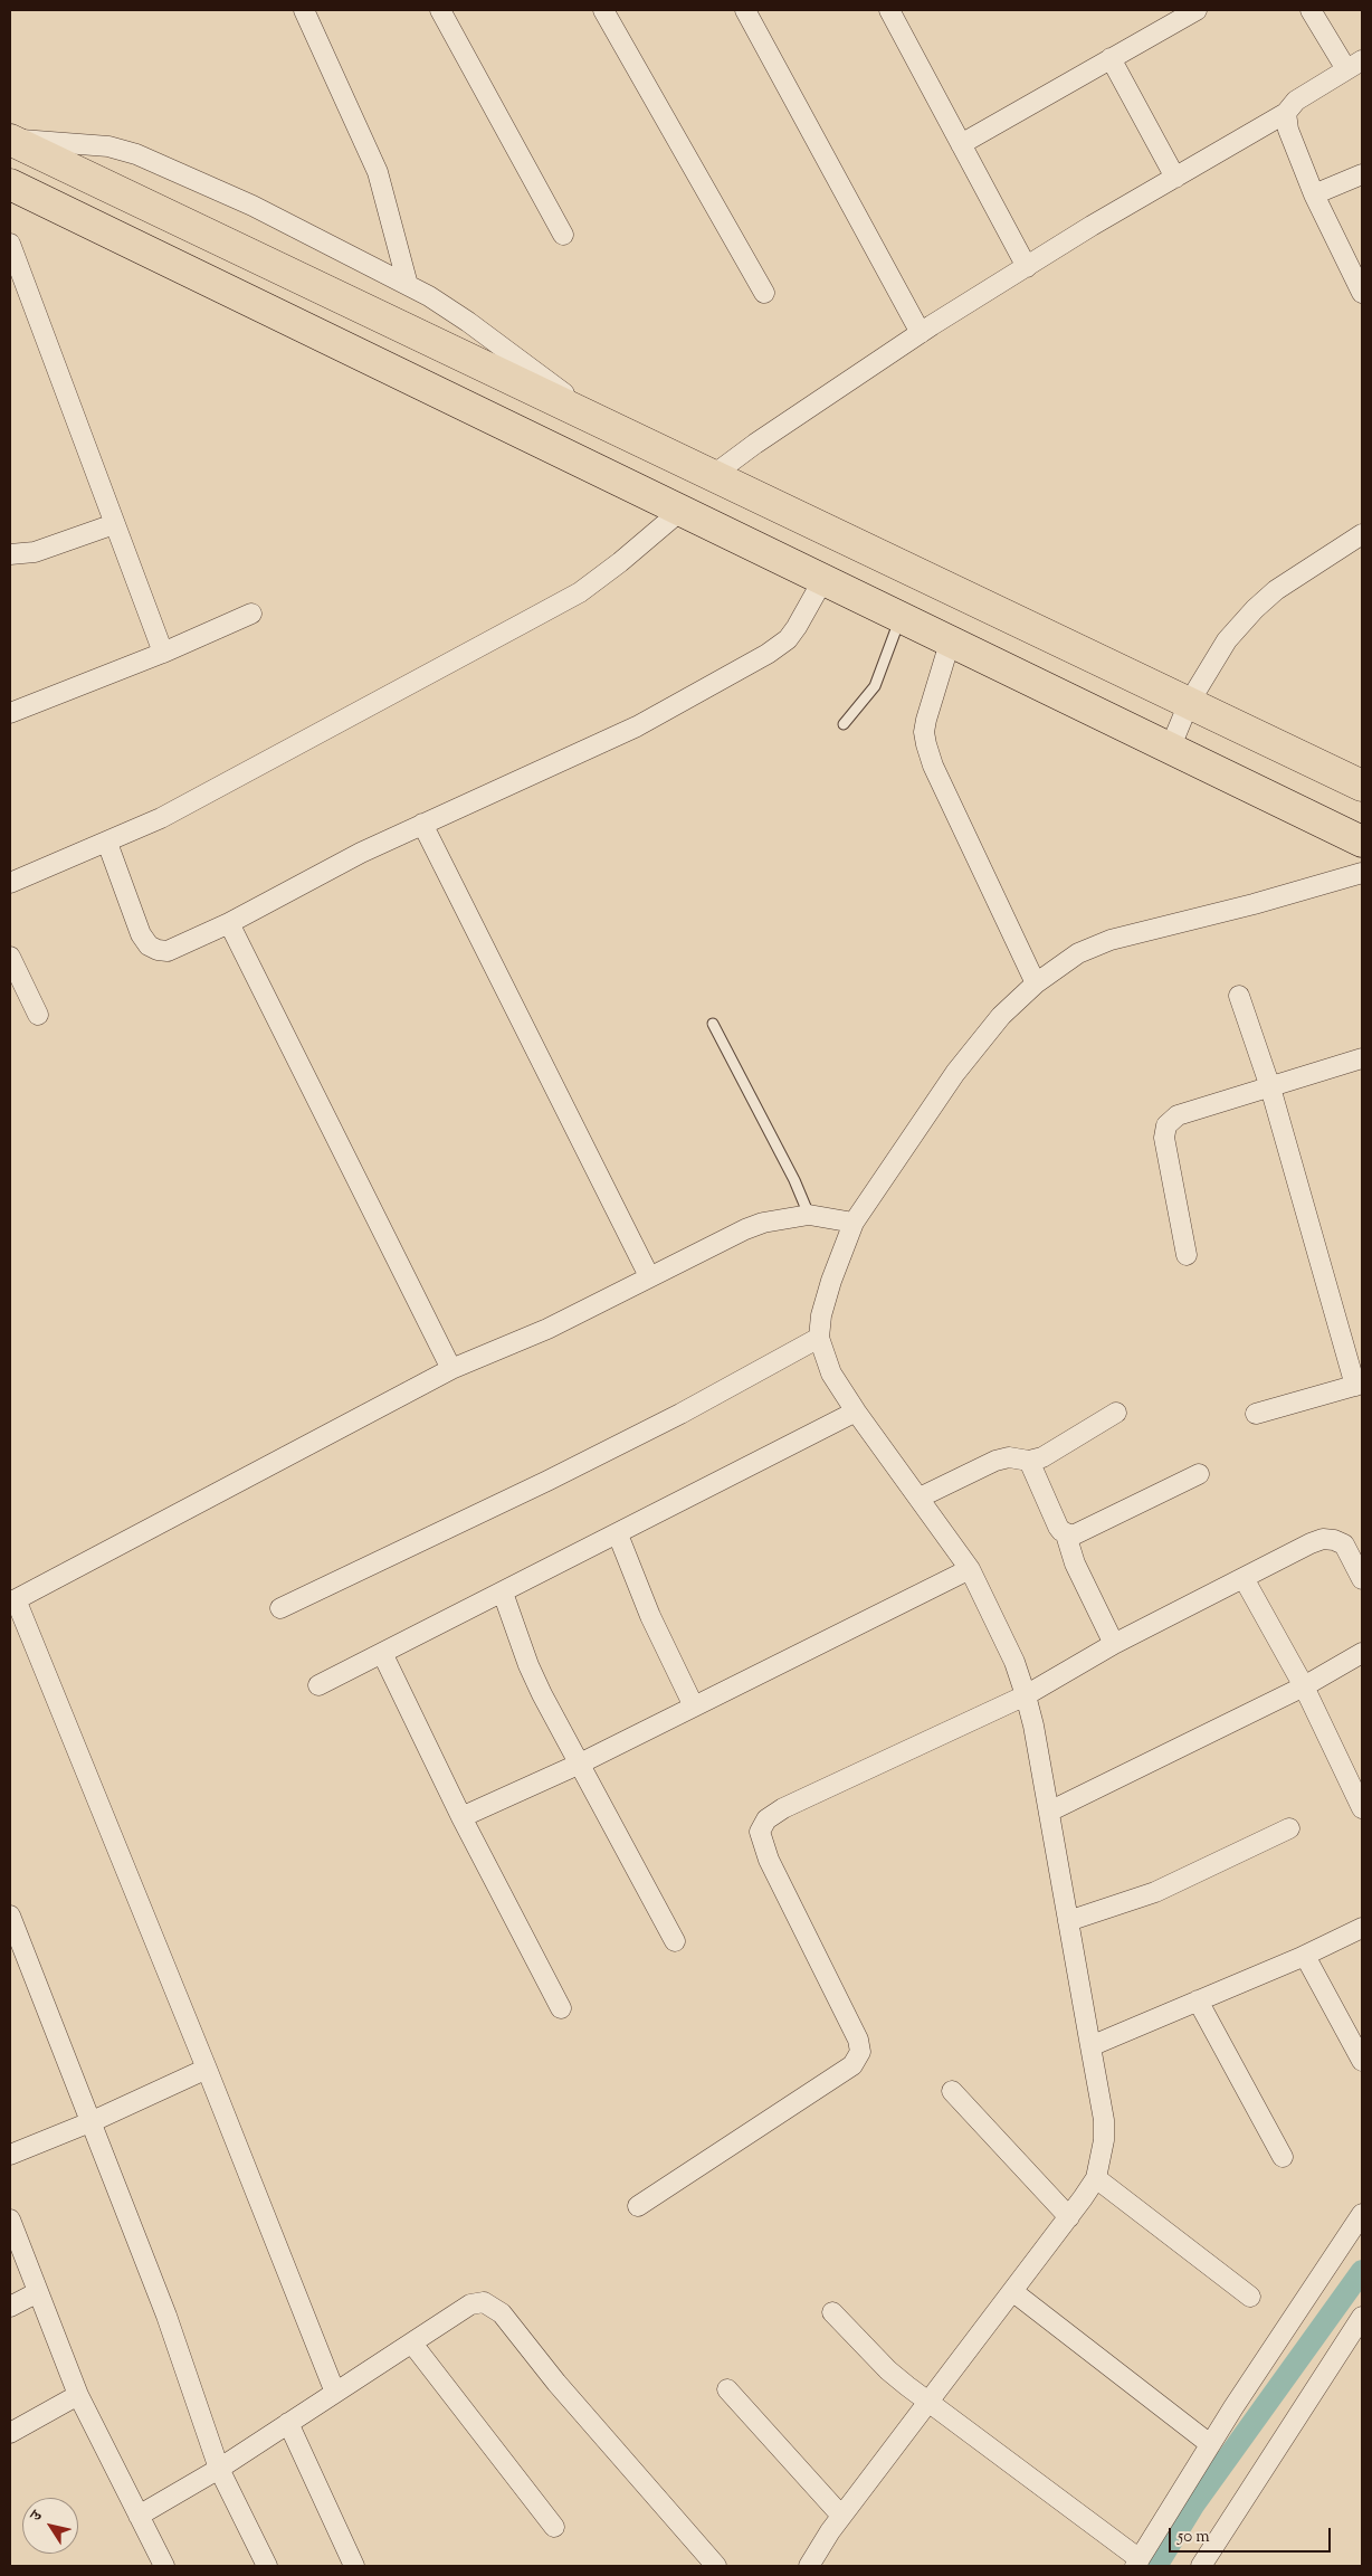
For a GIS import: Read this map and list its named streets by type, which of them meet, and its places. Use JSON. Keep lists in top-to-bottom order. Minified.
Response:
{"scale_bar":"50 m","north":"top left"}
